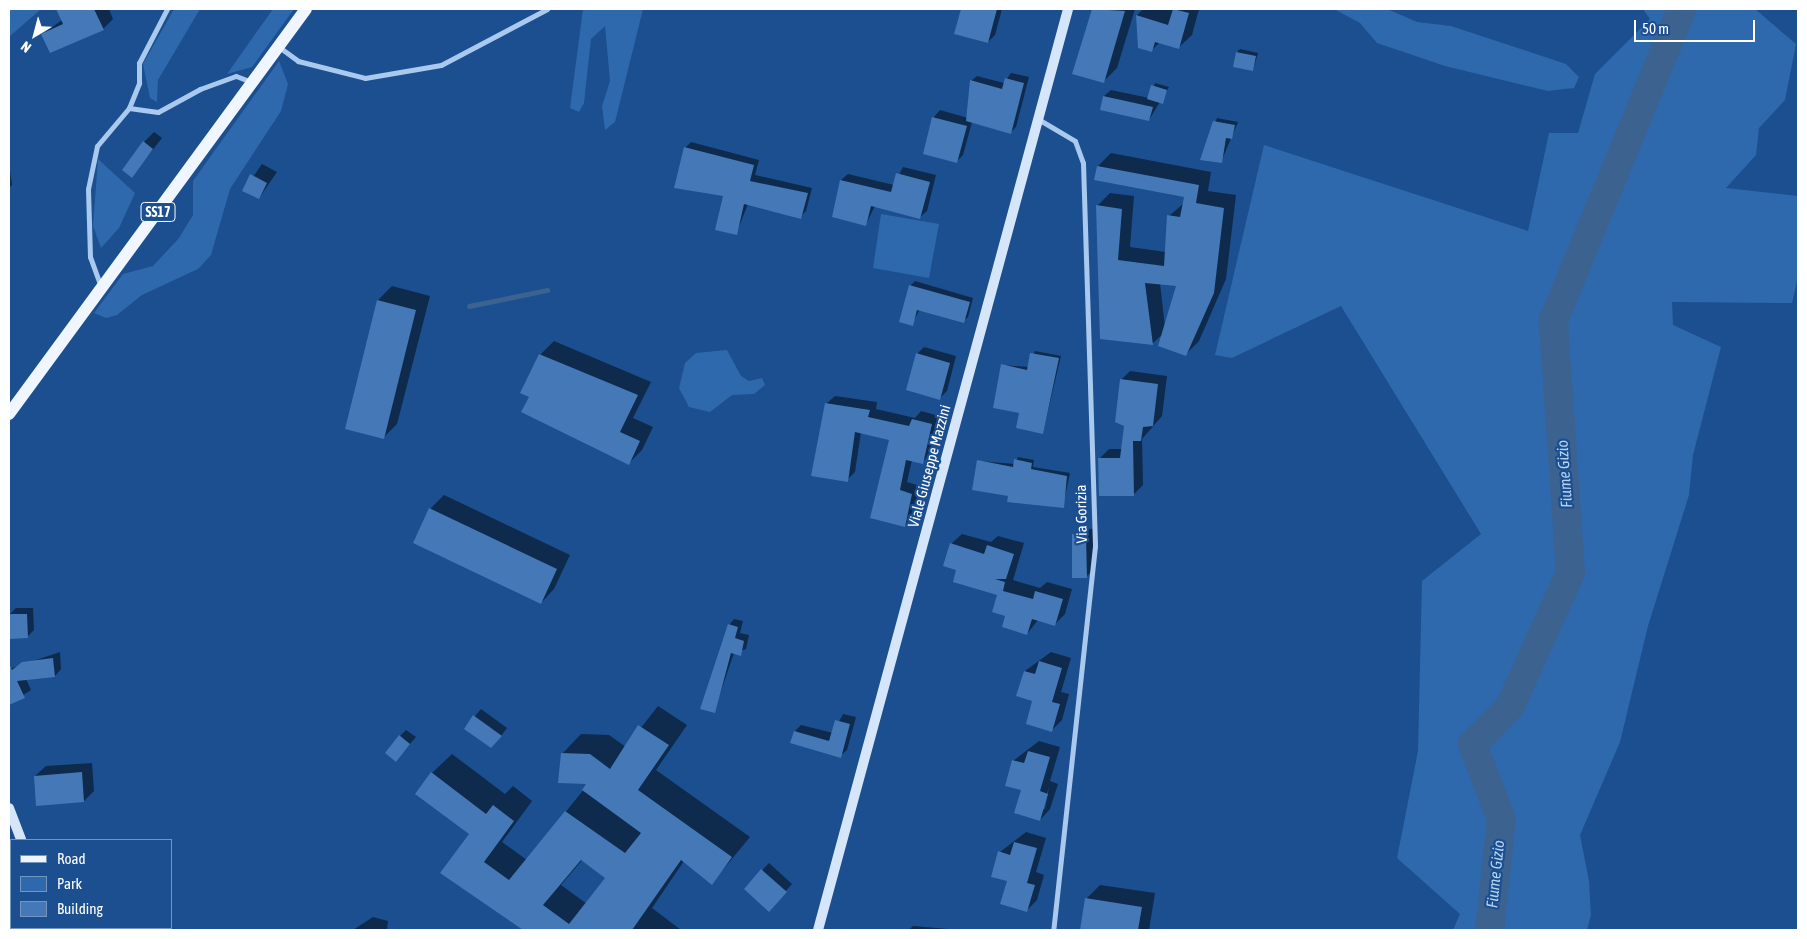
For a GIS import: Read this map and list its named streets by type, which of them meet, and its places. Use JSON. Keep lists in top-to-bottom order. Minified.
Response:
{"streets":{"main road":["SS17","Viale Giuseppe Mazzini"],"street":["Via Gorizia"]},"crossings":[["Viale Giuseppe Mazzini","Via Gorizia"]],"water":["Fiume Gizio"],"legend":["Road","Park","Building"],"scale_bar":"50 m","north":"bottom left"}
